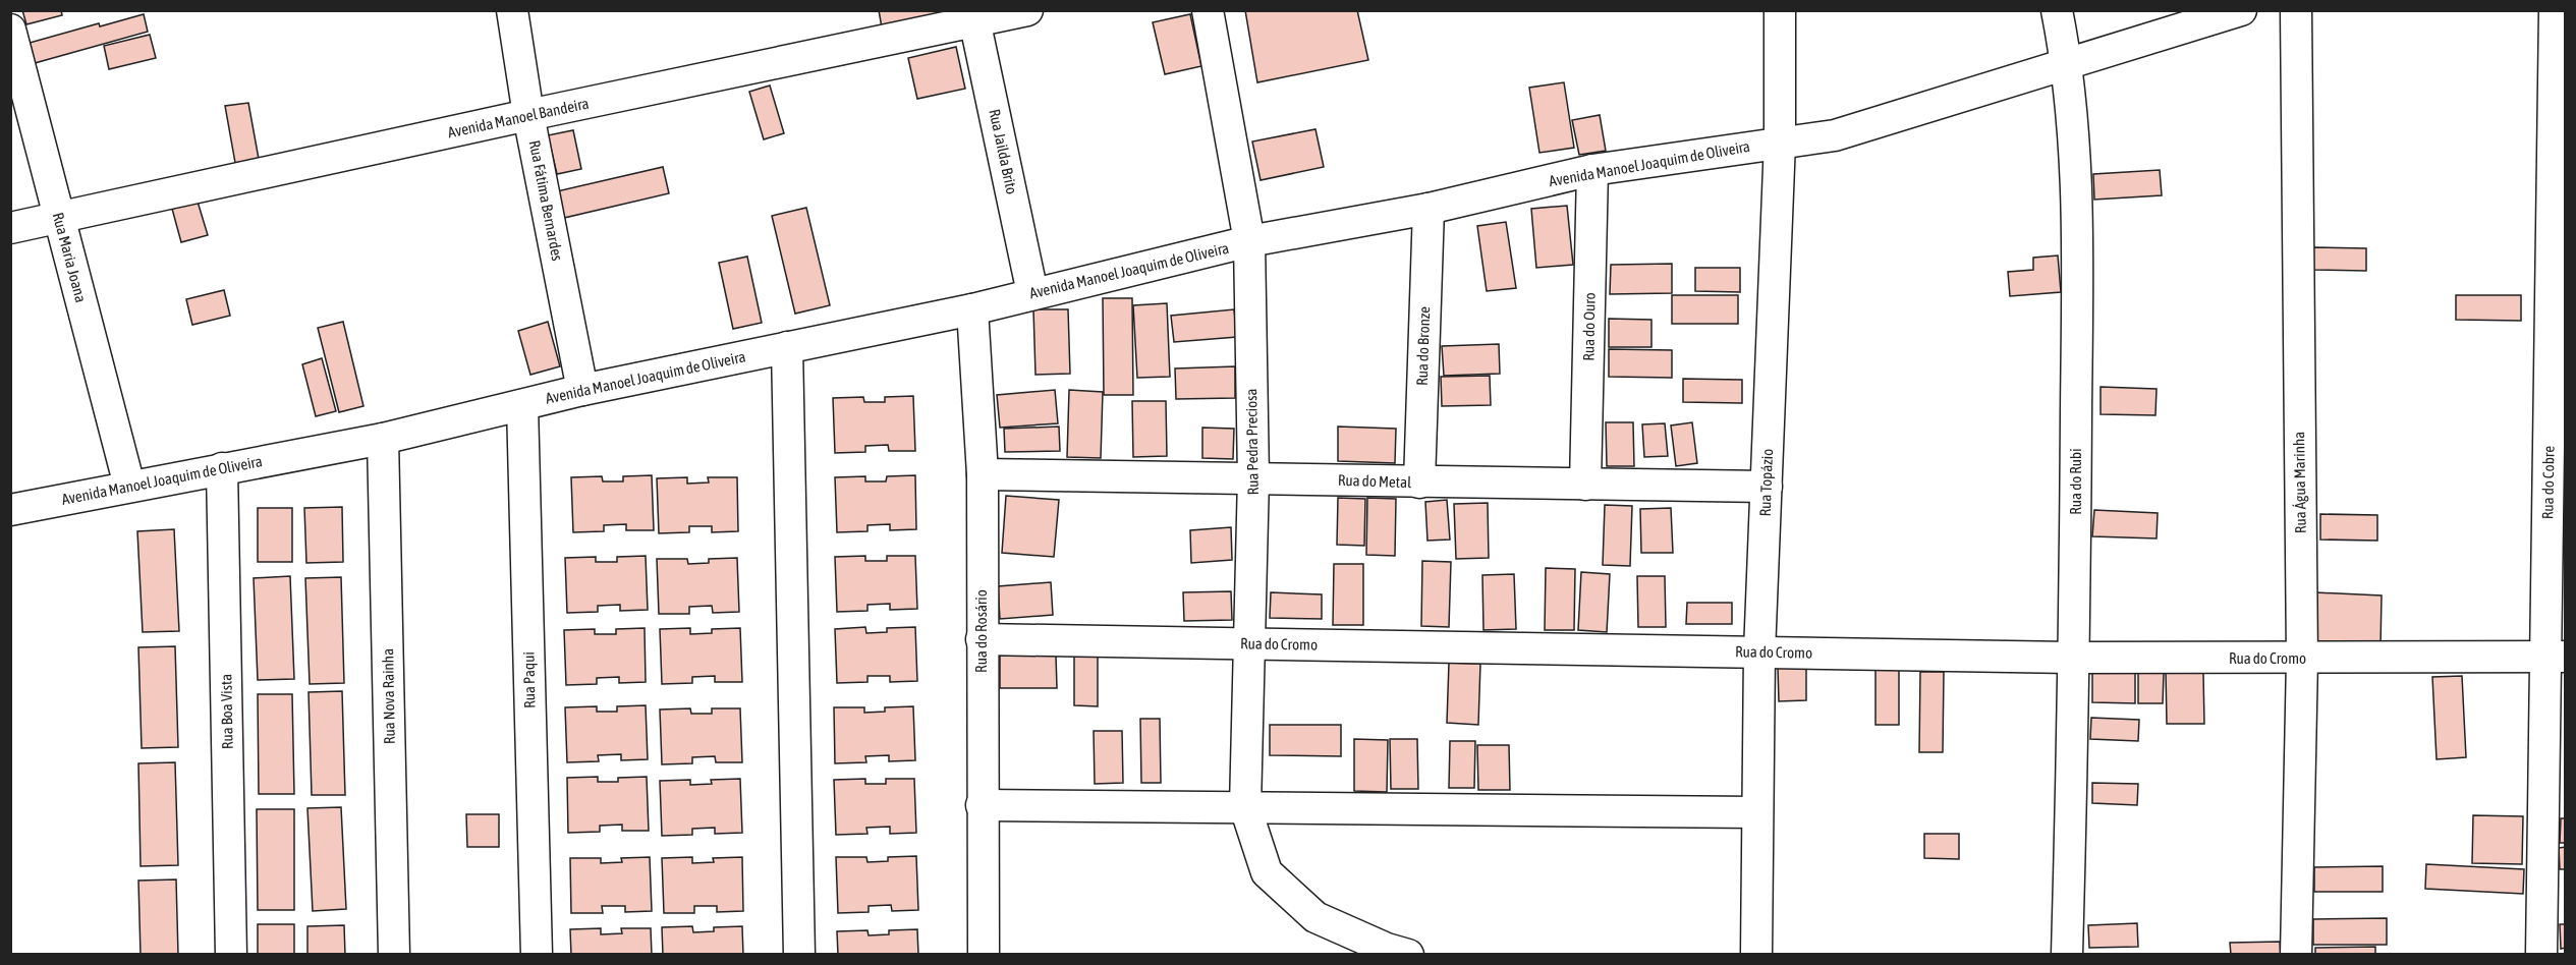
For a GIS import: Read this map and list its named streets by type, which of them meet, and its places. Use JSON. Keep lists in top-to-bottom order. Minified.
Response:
{"streets":{"street":["Avenida Manoel Bandeira","Rua Jailda Brito","Avenida Manoel Joaquim de Oliveira","Rua Fátima Bernardes","Rua Maria Joana","Rua do Ouro","Rua do Bronze","Rua Pedra Preciosa","Rua do Metal","Rua do Rubi","Rua Topázio","Rua Água Marinha","Rua do Cobre","Rua do Rosário","Rua do Cromo","Rua Paqui","Rua Nova Rainha","Rua Boa Vista"]},"crossings":[["Avenida Manoel Bandeira","Rua Jailda Brito"],["Avenida Manoel Bandeira","Rua Fátima Bernardes"],["Avenida Manoel Bandeira","Rua Maria Joana"],["Rua Jailda Brito","Avenida Manoel Joaquim de Oliveira"],["Avenida Manoel Joaquim de Oliveira","Rua Fátima Bernardes"],["Avenida Manoel Joaquim de Oliveira","Rua Maria Joana"],["Avenida Manoel Joaquim de Oliveira","Rua do Ouro"],["Avenida Manoel Joaquim de Oliveira","Rua do Bronze"],["Avenida Manoel Joaquim de Oliveira","Rua Pedra Preciosa"],["Avenida Manoel Joaquim de Oliveira","Rua do Rubi"],["Avenida Manoel Joaquim de Oliveira","Rua Topázio"],["Avenida Manoel Joaquim de Oliveira","Rua do Rosário"],["Avenida Manoel Joaquim de Oliveira","Rua Paqui"],["Avenida Manoel Joaquim de Oliveira","Rua Nova Rainha"],["Avenida Manoel Joaquim de Oliveira","Rua Boa Vista"],["Rua do Ouro","Rua do Metal"],["Rua do Bronze","Rua do Metal"],["Rua Pedra Preciosa","Rua do Metal"],["Rua Pedra Preciosa","Rua do Cromo"],["Rua do Metal","Rua Topázio"],["Rua do Metal","Rua do Rosário"],["Rua do Rubi","Rua do Cromo"],["Rua Topázio","Rua do Cromo"],["Rua Água Marinha","Rua do Cromo"],["Rua do Cobre","Rua do Cromo"],["Rua do Rosário","Rua do Cromo"]]}
